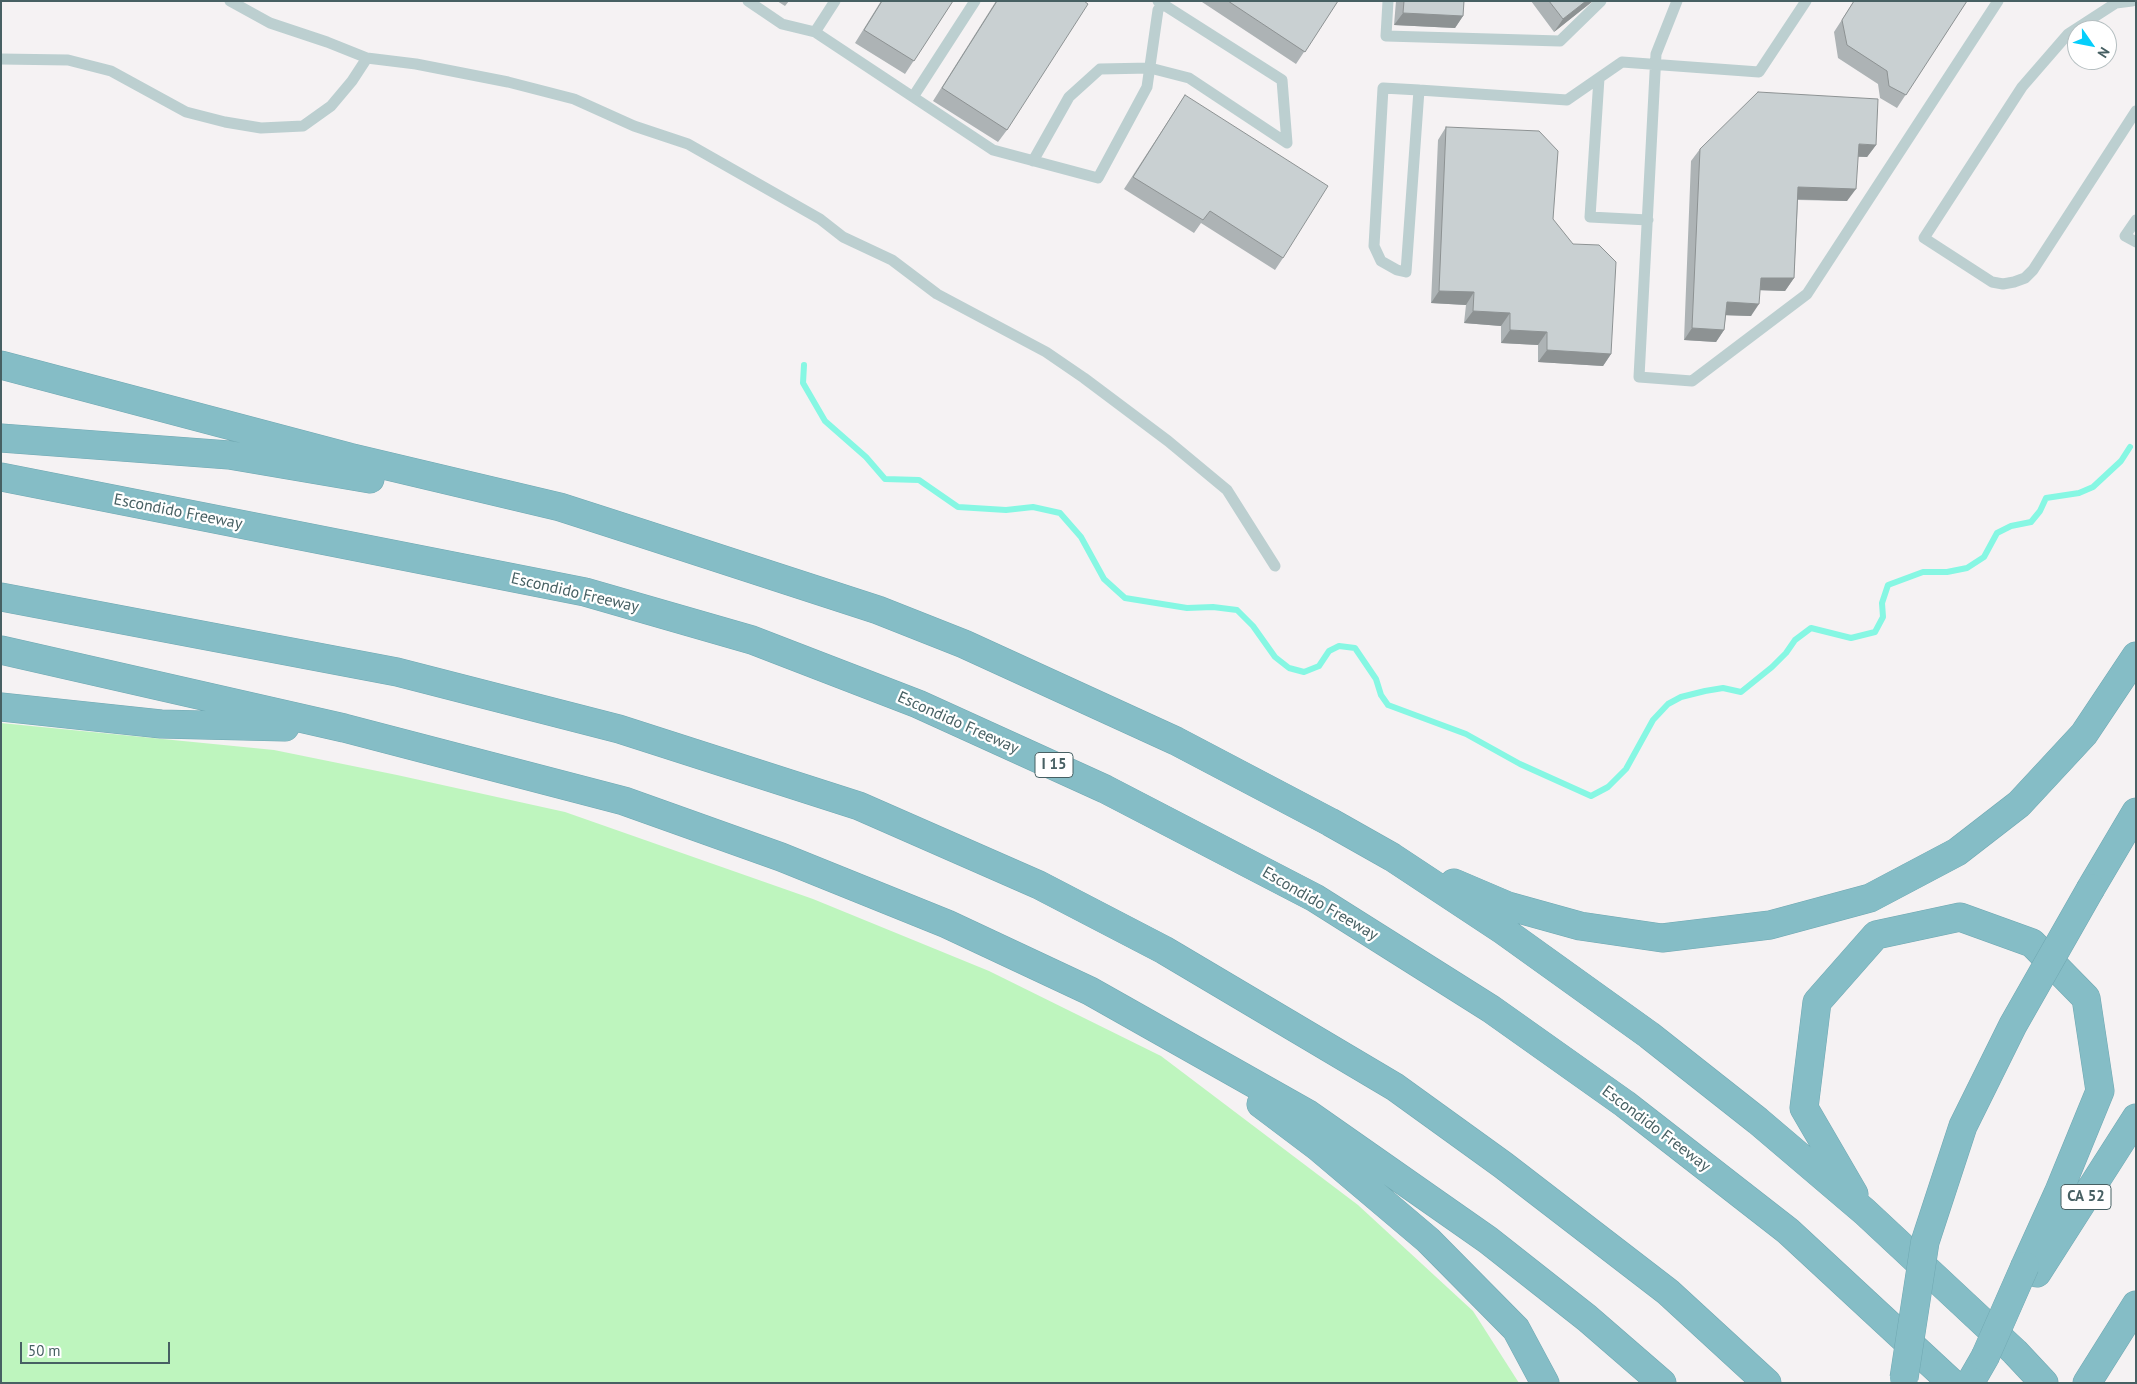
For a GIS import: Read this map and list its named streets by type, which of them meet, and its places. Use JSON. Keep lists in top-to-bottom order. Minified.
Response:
{"streets":{"highway":["Escondido Freeway","I 15","CA 52"]},"scale_bar":"50 m","north":"bottom right"}
